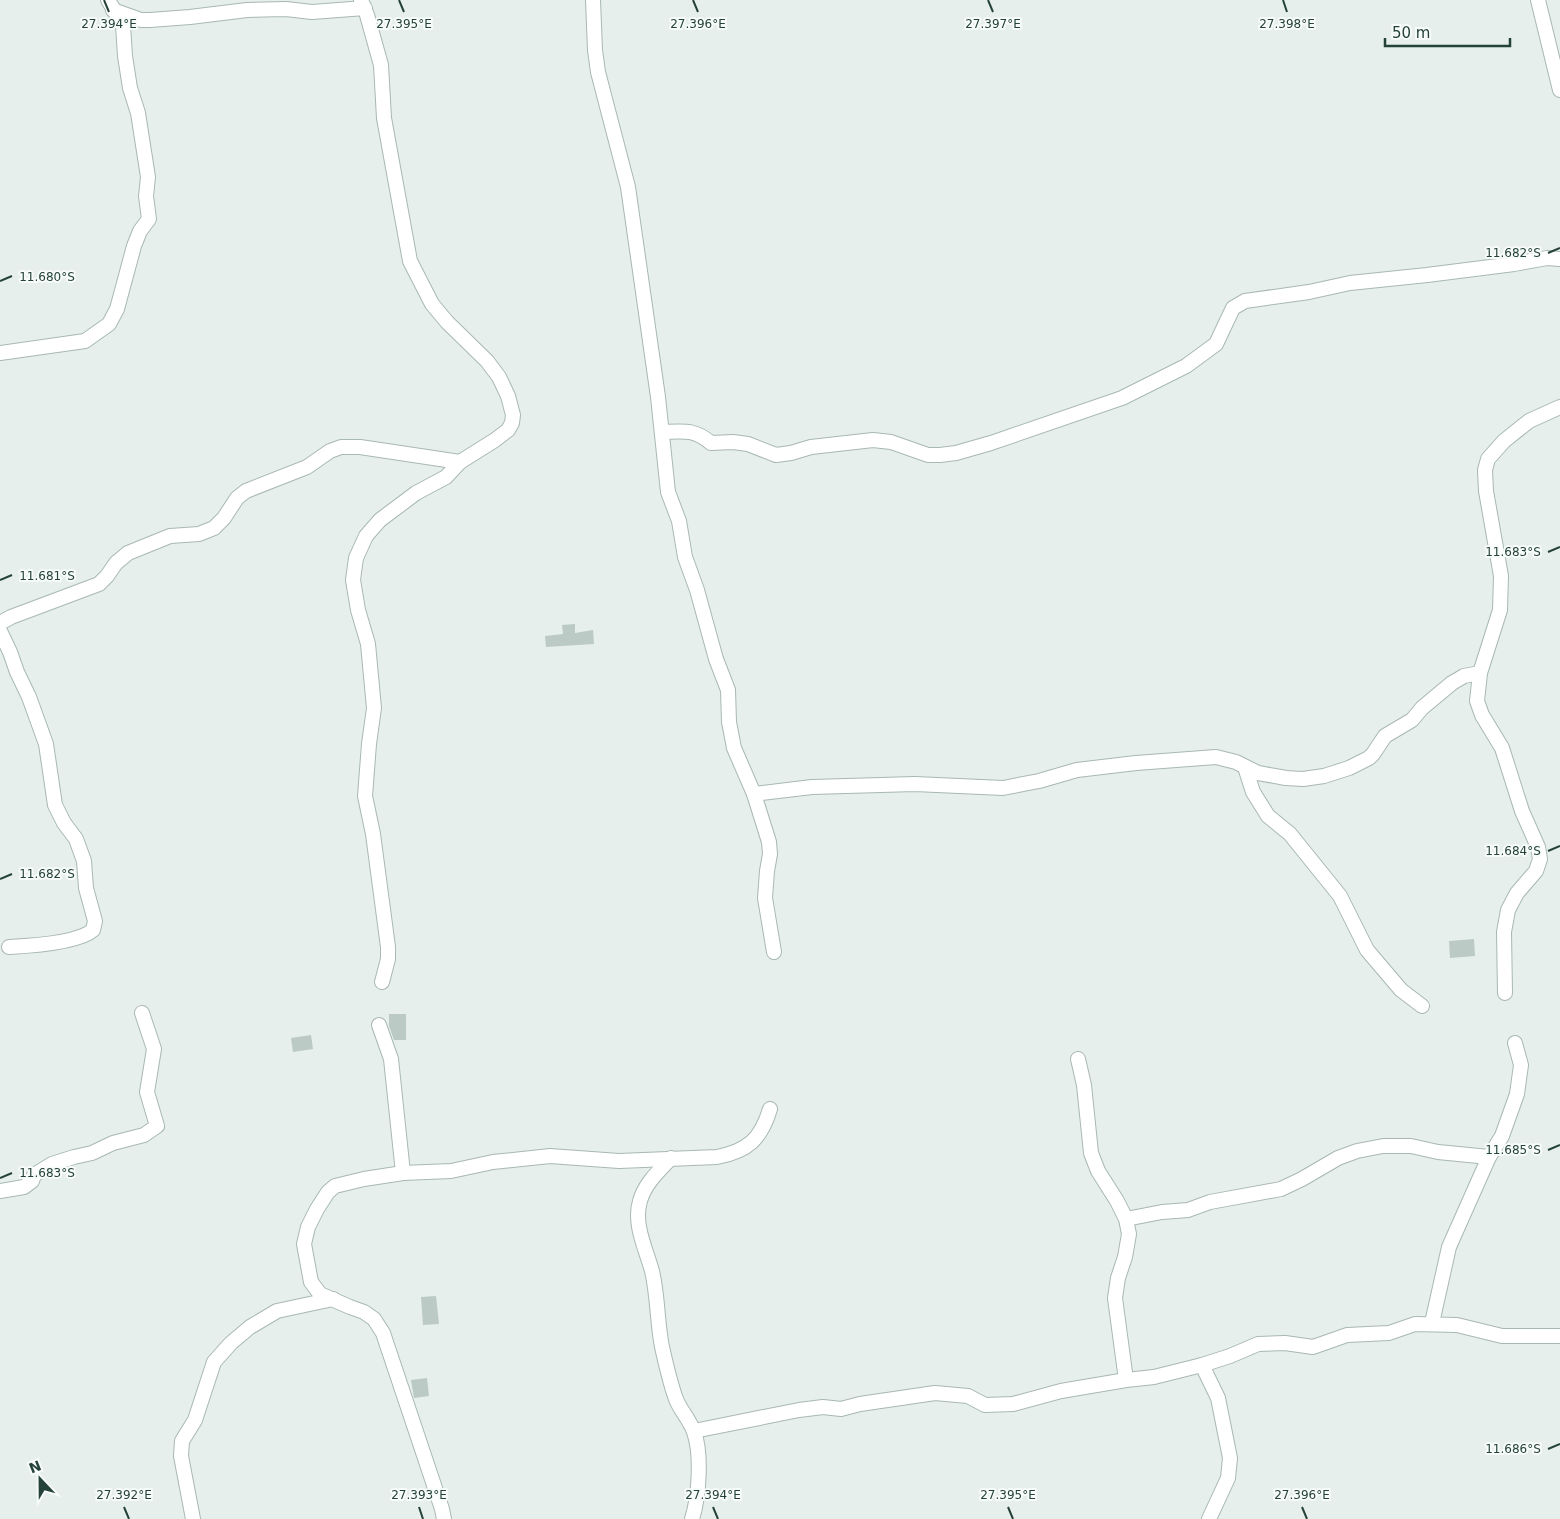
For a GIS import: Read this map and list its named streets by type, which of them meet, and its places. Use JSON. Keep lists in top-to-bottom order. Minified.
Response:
{"scale_bar":"50 m","north":"top","coordinates":["27.394°E","27.395°E","27.396°E","27.397°E","27.398°E","11.682°S","11.680°S","11.683°S","11.681°S","11.684°S","11.685°S","11.686°S","27.392°E","27.393°E"]}
